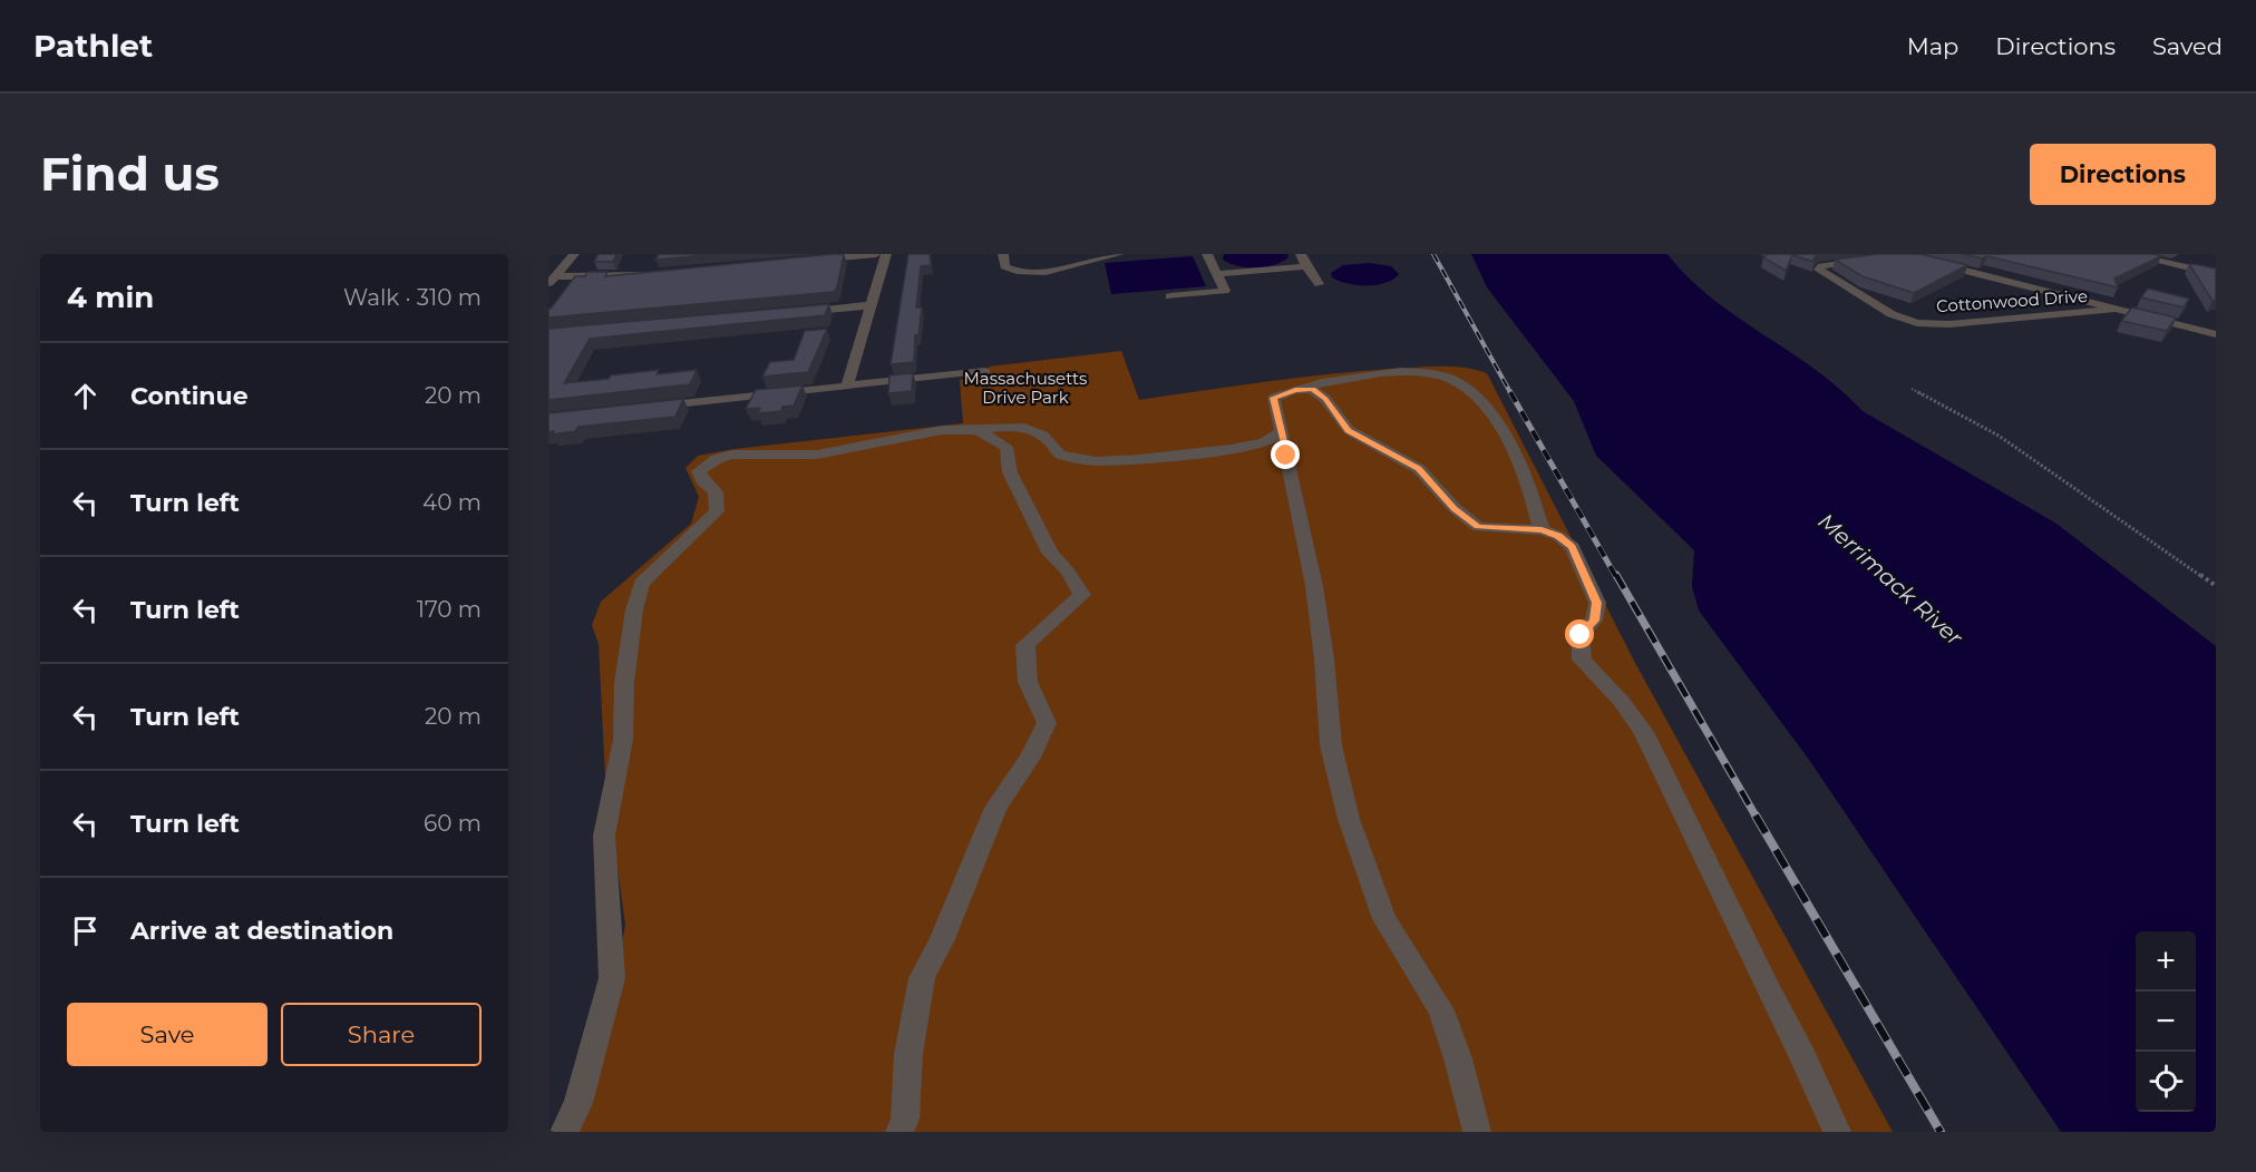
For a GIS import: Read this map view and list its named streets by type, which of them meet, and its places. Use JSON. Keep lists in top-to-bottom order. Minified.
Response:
{"streets":{"street":["Cottonwood Drive"]},"water":["Merrimack River"],"parks":["Massachusetts Drive Park"],"page":{"header":"Pathlet","nav":["Map","Directions","Saved"],"buttons":["Directions",["Save","Share"]],"title":"Find us","heading":["4 min","Walk · 310 m"],"list":[["Continue","20 m"],["Turn left","40 m"],["Turn left","170 m"],["Turn left","20 m"],["Turn left","60 m"],"Arrive at destination"],"map_buttons":["+","−"]}}
